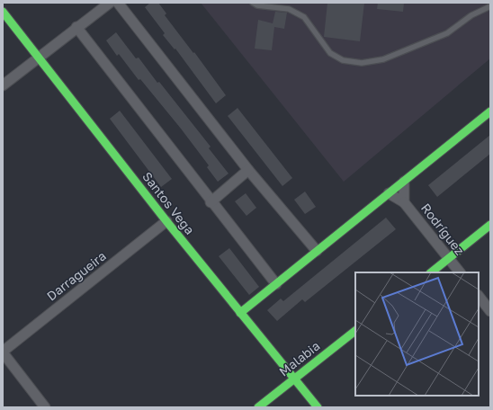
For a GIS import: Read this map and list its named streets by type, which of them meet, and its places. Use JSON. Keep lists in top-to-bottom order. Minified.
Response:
{"streets":{"street":["Santos Vega","Rodríguez","Darragueira","Malabia"]},"crossings":[["Santos Vega","Darragueira"],["Santos Vega","Malabia"]]}
